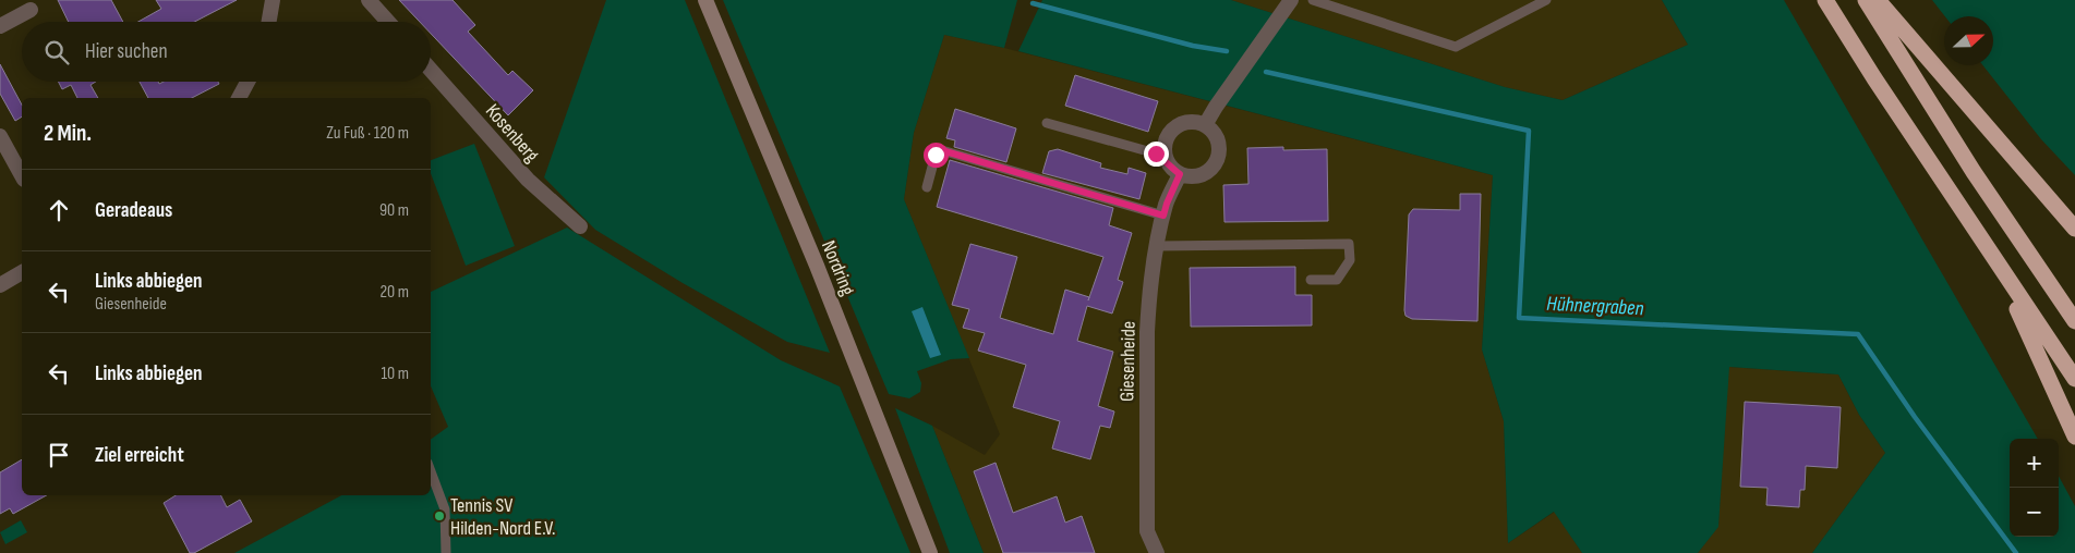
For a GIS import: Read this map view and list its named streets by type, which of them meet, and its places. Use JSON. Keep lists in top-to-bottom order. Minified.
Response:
{"streets":{"main road":["Nordring"],"street":["Kosenberg","Giesenheide"]},"water":["Hühnergraben"],"places":["Tennis SV Hilden-Nord E.V."],"north":"right","page":{"search":"Hier suchen","heading":["2 Min.","Zu Fuß · 120 m"],"list":[["Geradeaus","90 m"],["Links abbiegen","Giesenheide","20 m"],["Links abbiegen","10 m"],"Ziel erreicht"],"map_buttons":["+","−"]}}
